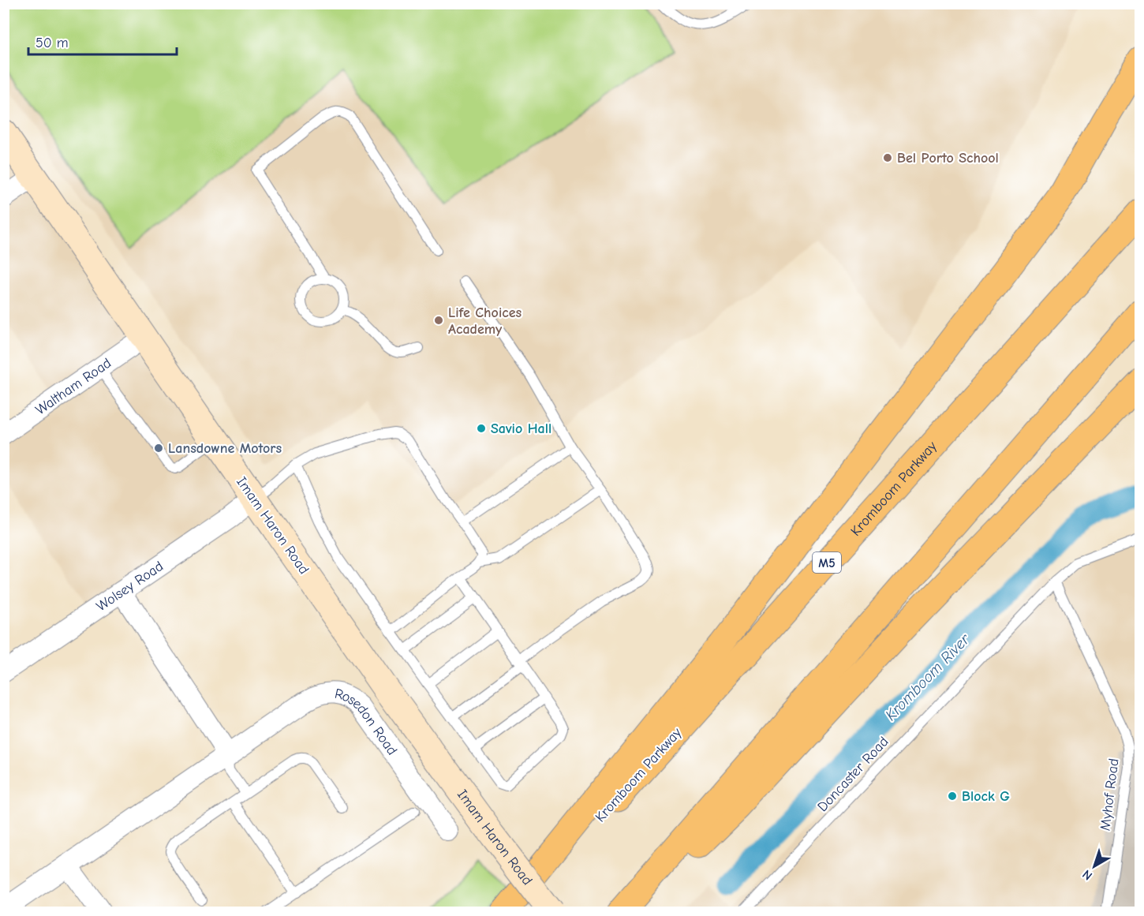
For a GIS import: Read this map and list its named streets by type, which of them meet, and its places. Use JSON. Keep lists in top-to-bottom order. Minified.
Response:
{"streets":{"highway":["Kromboom Parkway","M5"],"street":["Waltham Road","Imam Haron Road","Wolsey Road","Rosedon Road"],"lane":["Doncaster Road","Myhof Road"]},"crossings":[["Waltham Road","Imam Haron Road"],["Imam Haron Road","Wolsey Road"],["Doncaster Road","Myhof Road"]],"water":["Kromboom River"],"places":["Bel Porto School","Life Choices Academy","Savio Hall","Lansdowne Motors","Block G"],"scale_bar":"50 m","north":"bottom left"}
